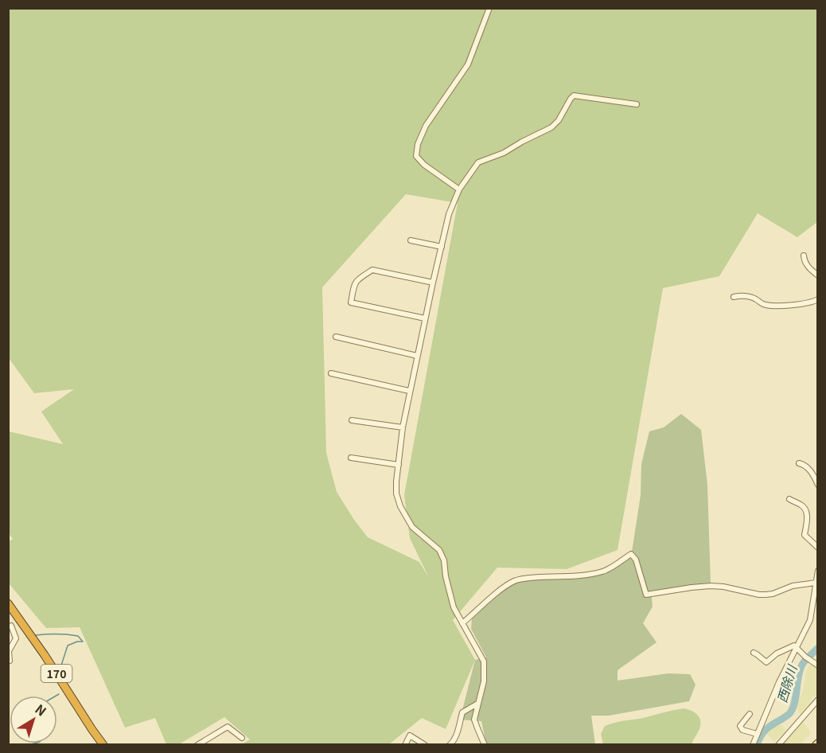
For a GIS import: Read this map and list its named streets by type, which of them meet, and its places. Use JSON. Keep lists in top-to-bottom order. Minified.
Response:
{"streets":{"highway":["170"]},"water":["西除川"],"north":"top right"}
